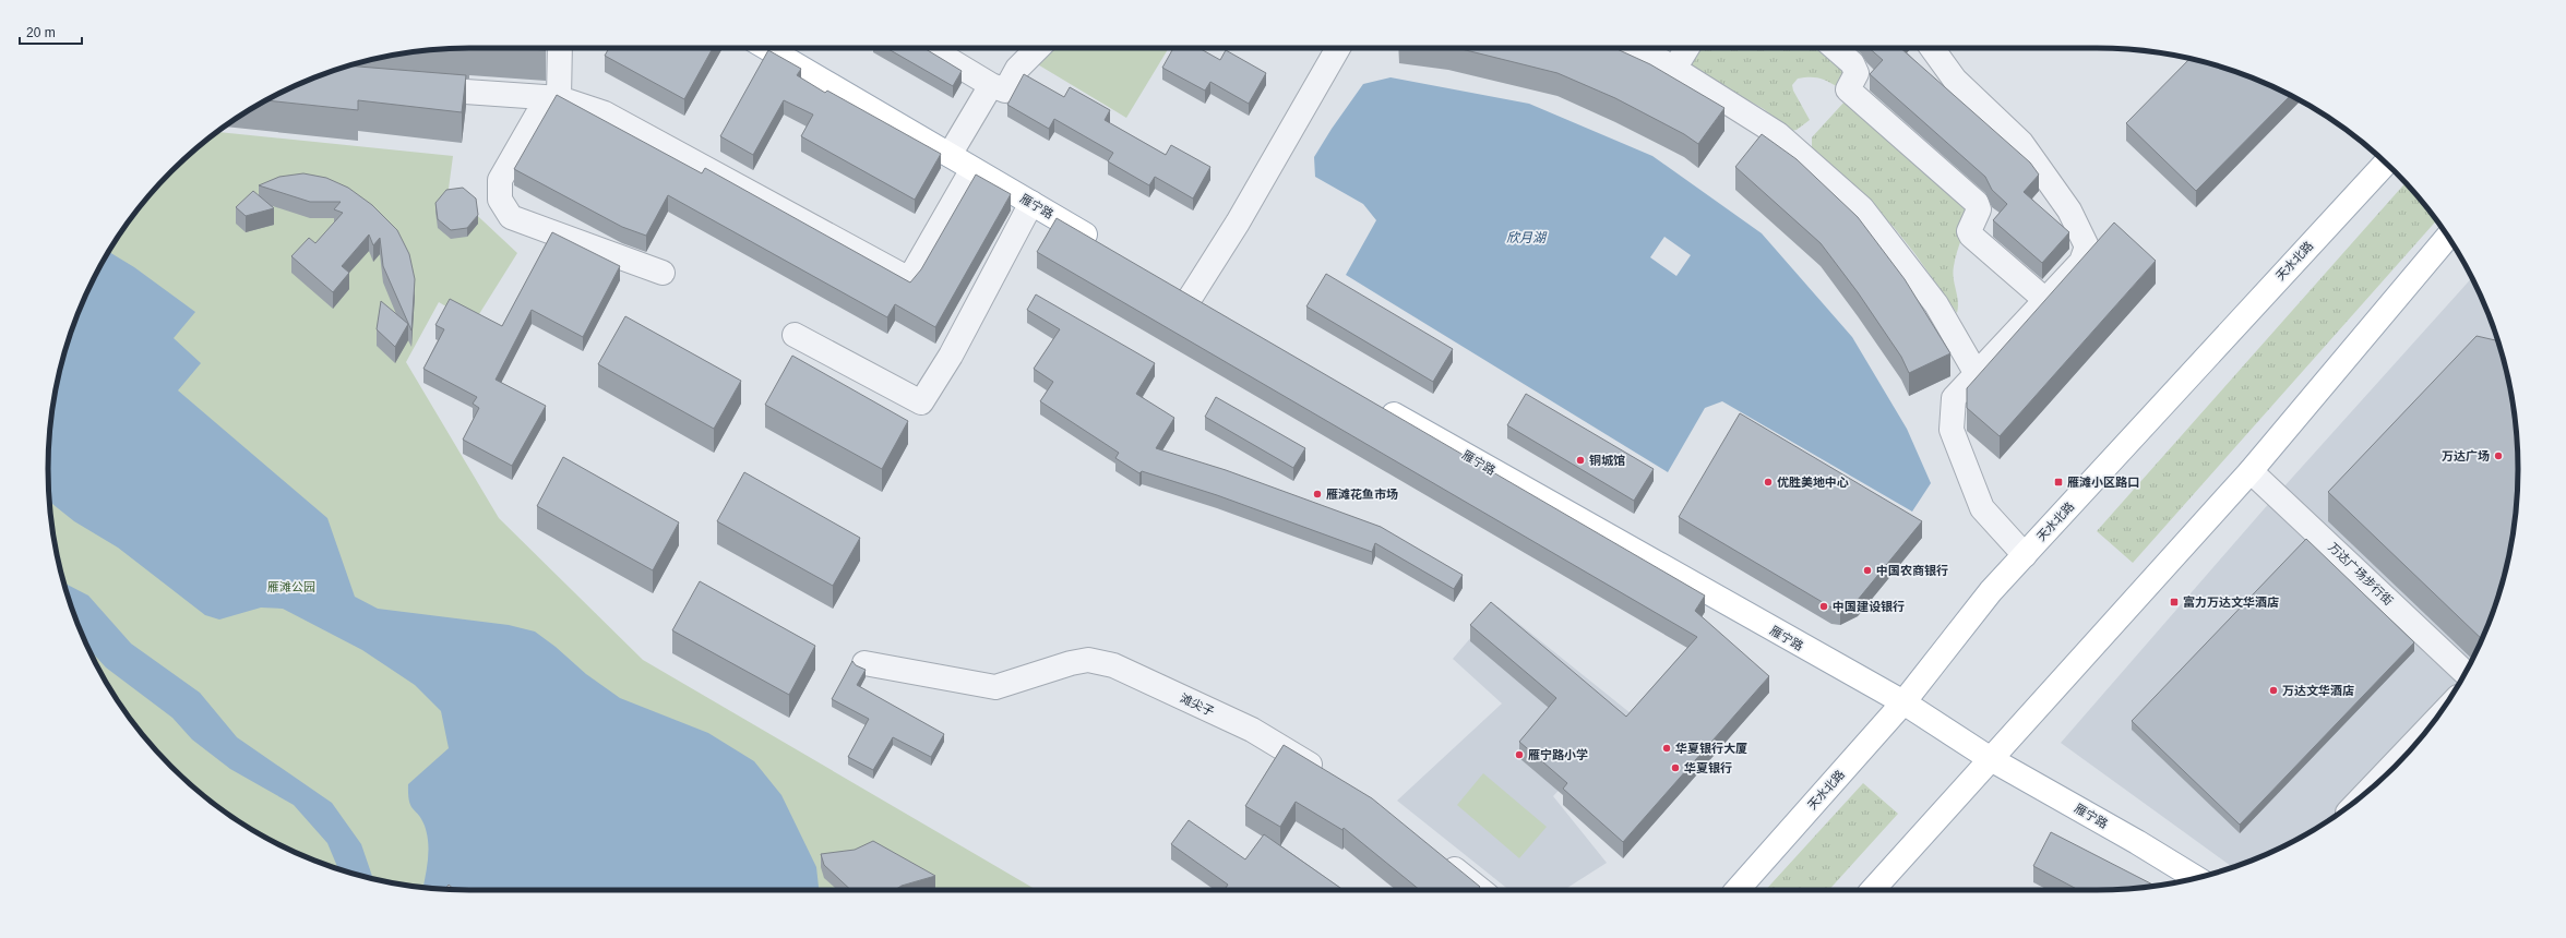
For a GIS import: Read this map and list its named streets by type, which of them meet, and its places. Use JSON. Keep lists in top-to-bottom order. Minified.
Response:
{"streets":{"main road":["雁宁路","天水北路"],"street":["万达广场步行街","滩尖子"]},"crossings":[["雁宁路","天水北路"]],"water":["欣月湖"],"parks":["雁滩公园"],"places":{"other":["万达广场","铜城馆","优胜美地中心","雁滩花鱼市场","中国农商银行","中国建设银行","万达文华酒店","华夏银行大厦","雁宁路小学","华夏银行"],"transit":["雁滩小区路口","富力万达文华酒店"]},"scale_bar":"20 m"}
